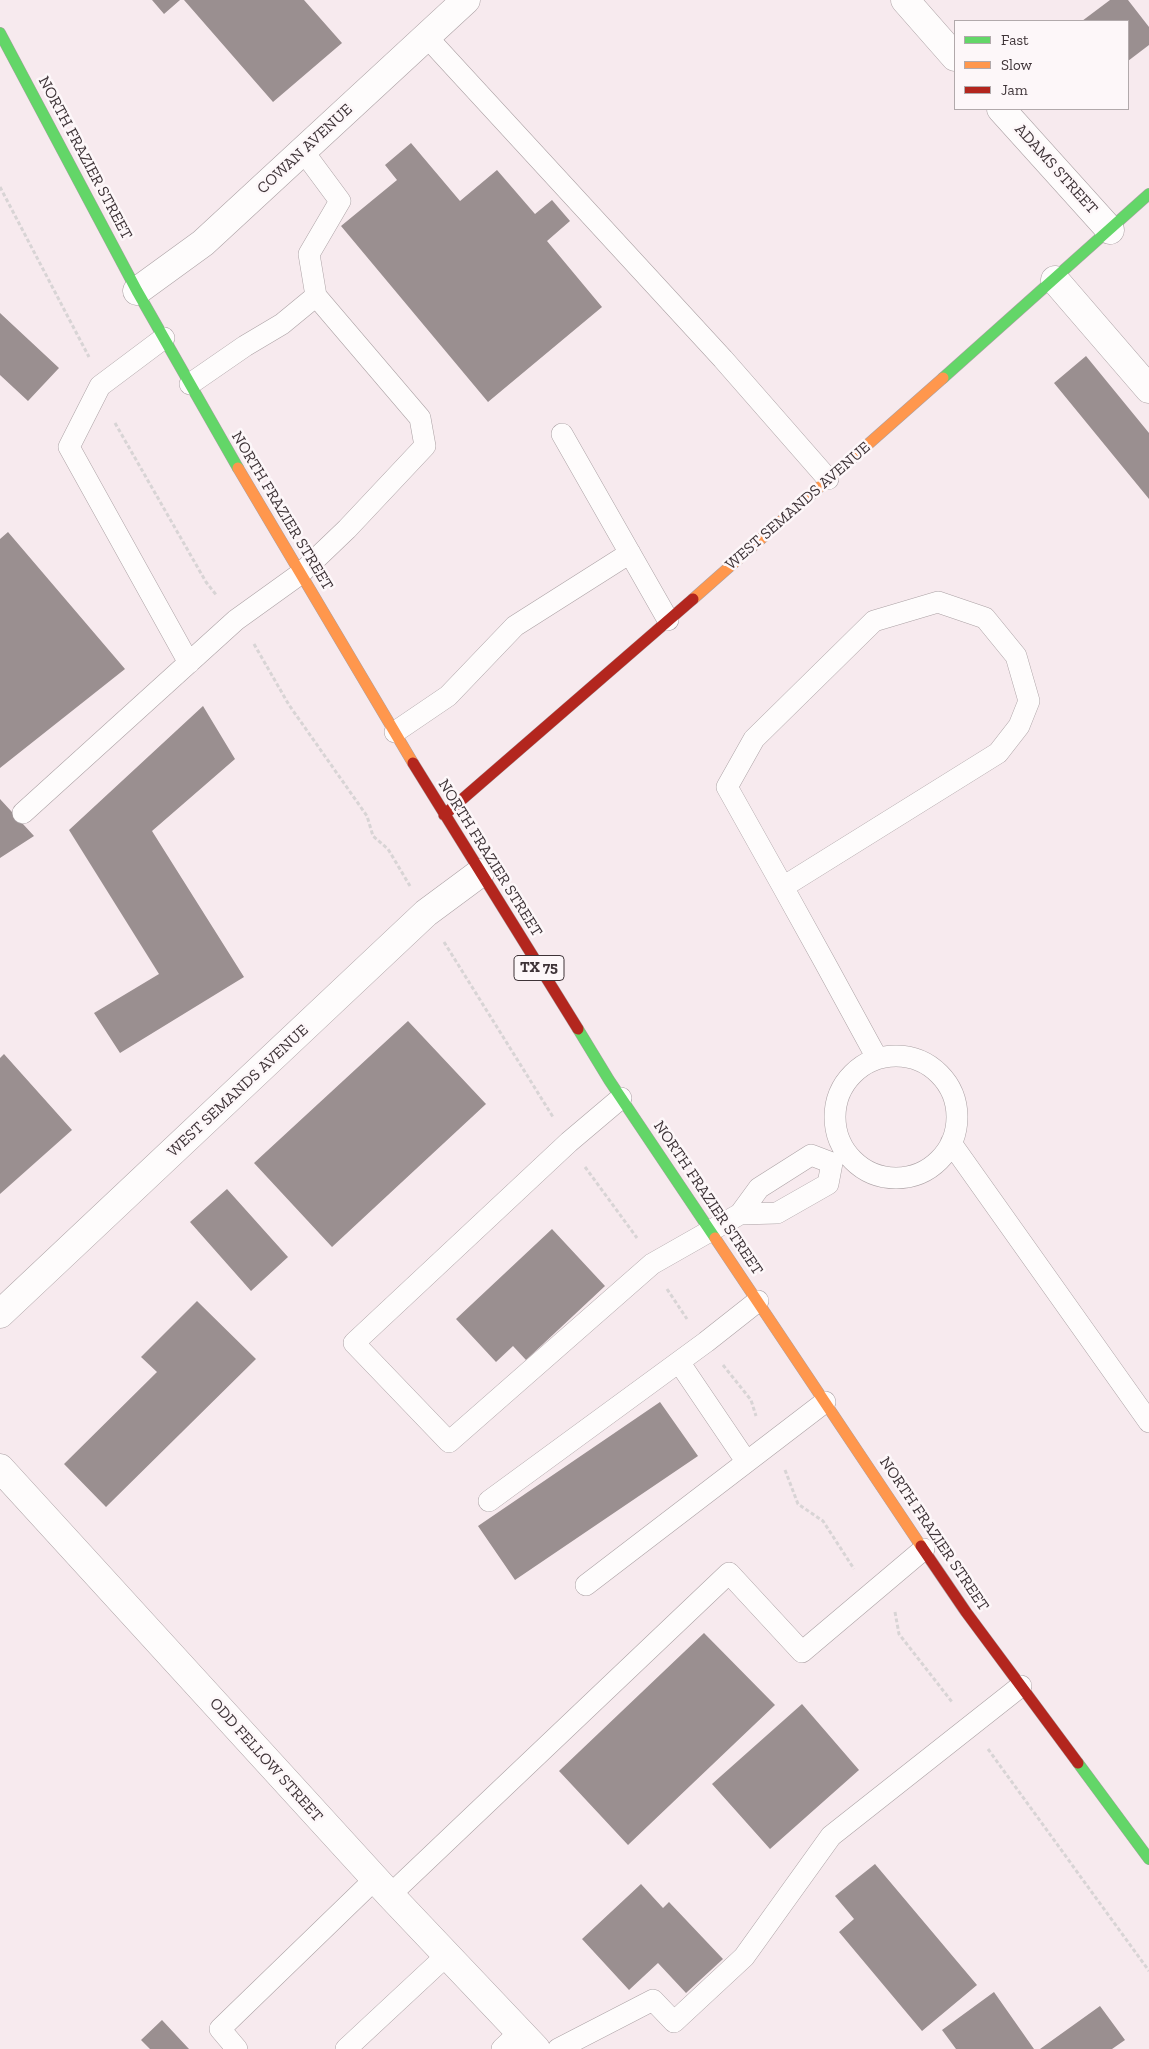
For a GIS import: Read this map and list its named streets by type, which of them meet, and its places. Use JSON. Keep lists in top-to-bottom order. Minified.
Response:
{"streets":{"main road":["NORTH FRAZIER STREET","WEST SEMANDS AVENUE","TX 75"],"street":["COWAN AVENUE","ADAMS STREET","ODD FELLOW STREET"]},"crossings":[["COWAN AVENUE","NORTH FRAZIER STREET"],["NORTH FRAZIER STREET","WEST SEMANDS AVENUE"],["ADAMS STREET","WEST SEMANDS AVENUE"]],"legend":["Fast","Slow","Jam"]}
